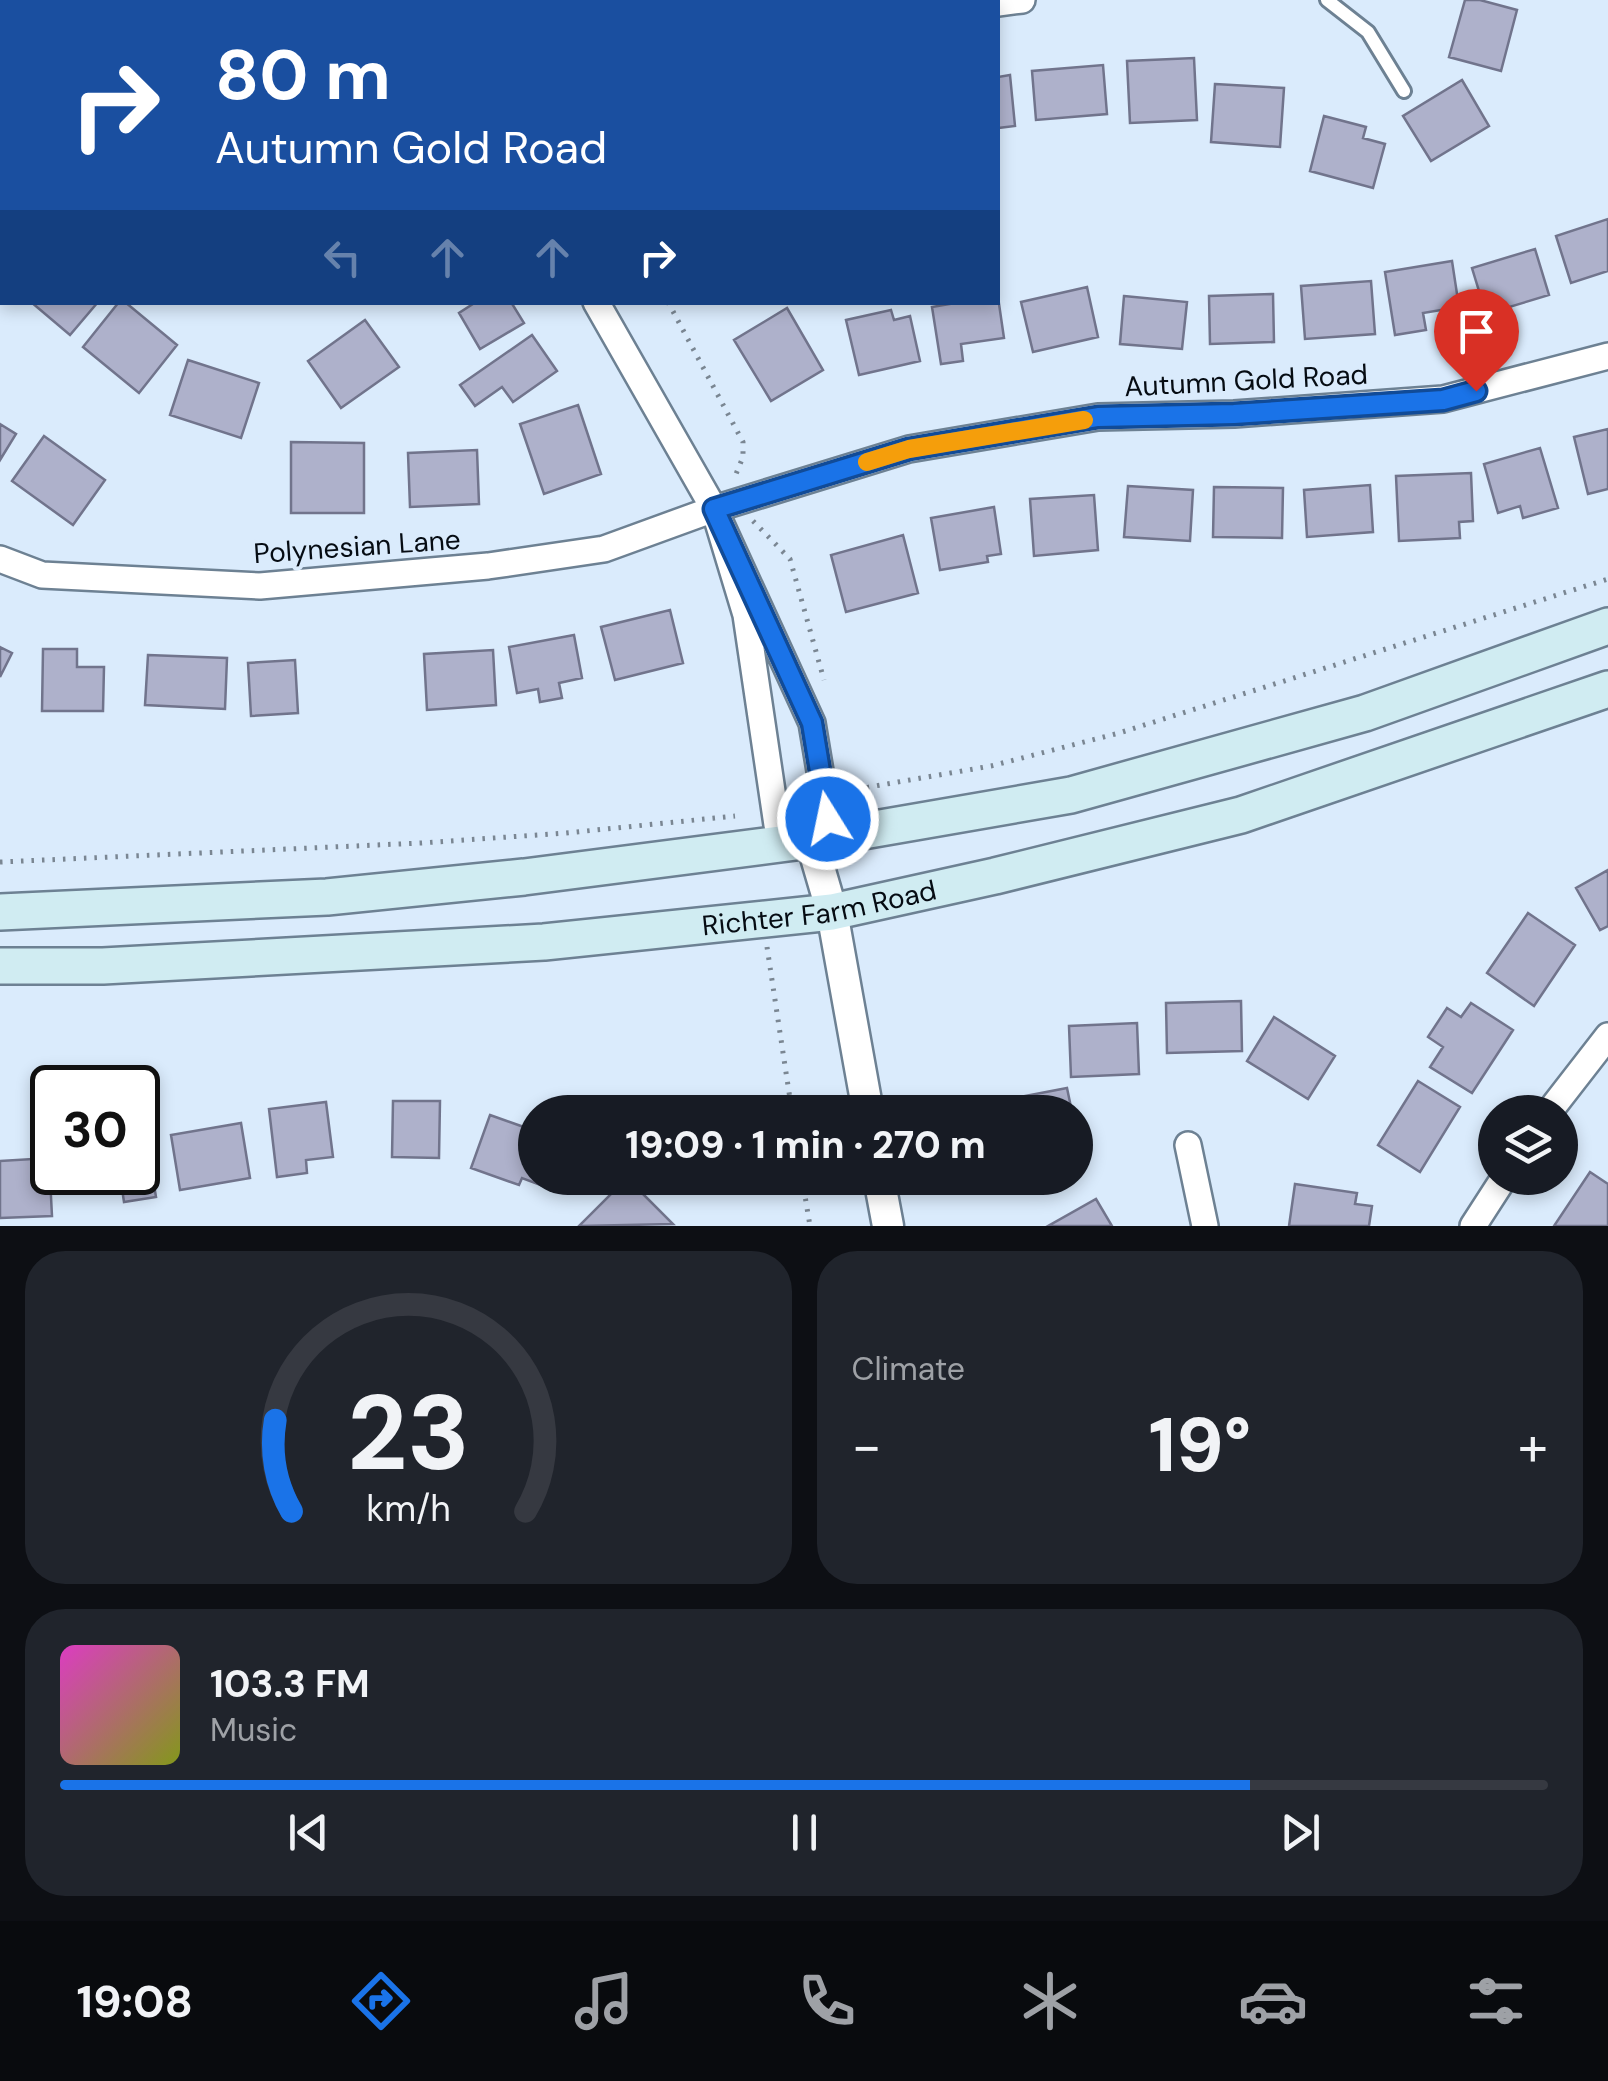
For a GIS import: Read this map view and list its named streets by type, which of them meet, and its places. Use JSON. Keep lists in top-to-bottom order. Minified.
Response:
{"streets":{"main road":["Richter Farm Road"],"street":["Autumn Gold Road","Polynesian Lane"]},"crossings":[["Autumn Gold Road","Polynesian Lane"]],"page":{"turn":["80 m","Autumn Gold Road"],"limit":"30","trip":"19:09 · 1 min · 270 m","tile":"Climate","heat":["−","19°","+"],"song":["103.3 FM","Music"],"tabs":"19:08","gauge":["23","km/h"]}}
